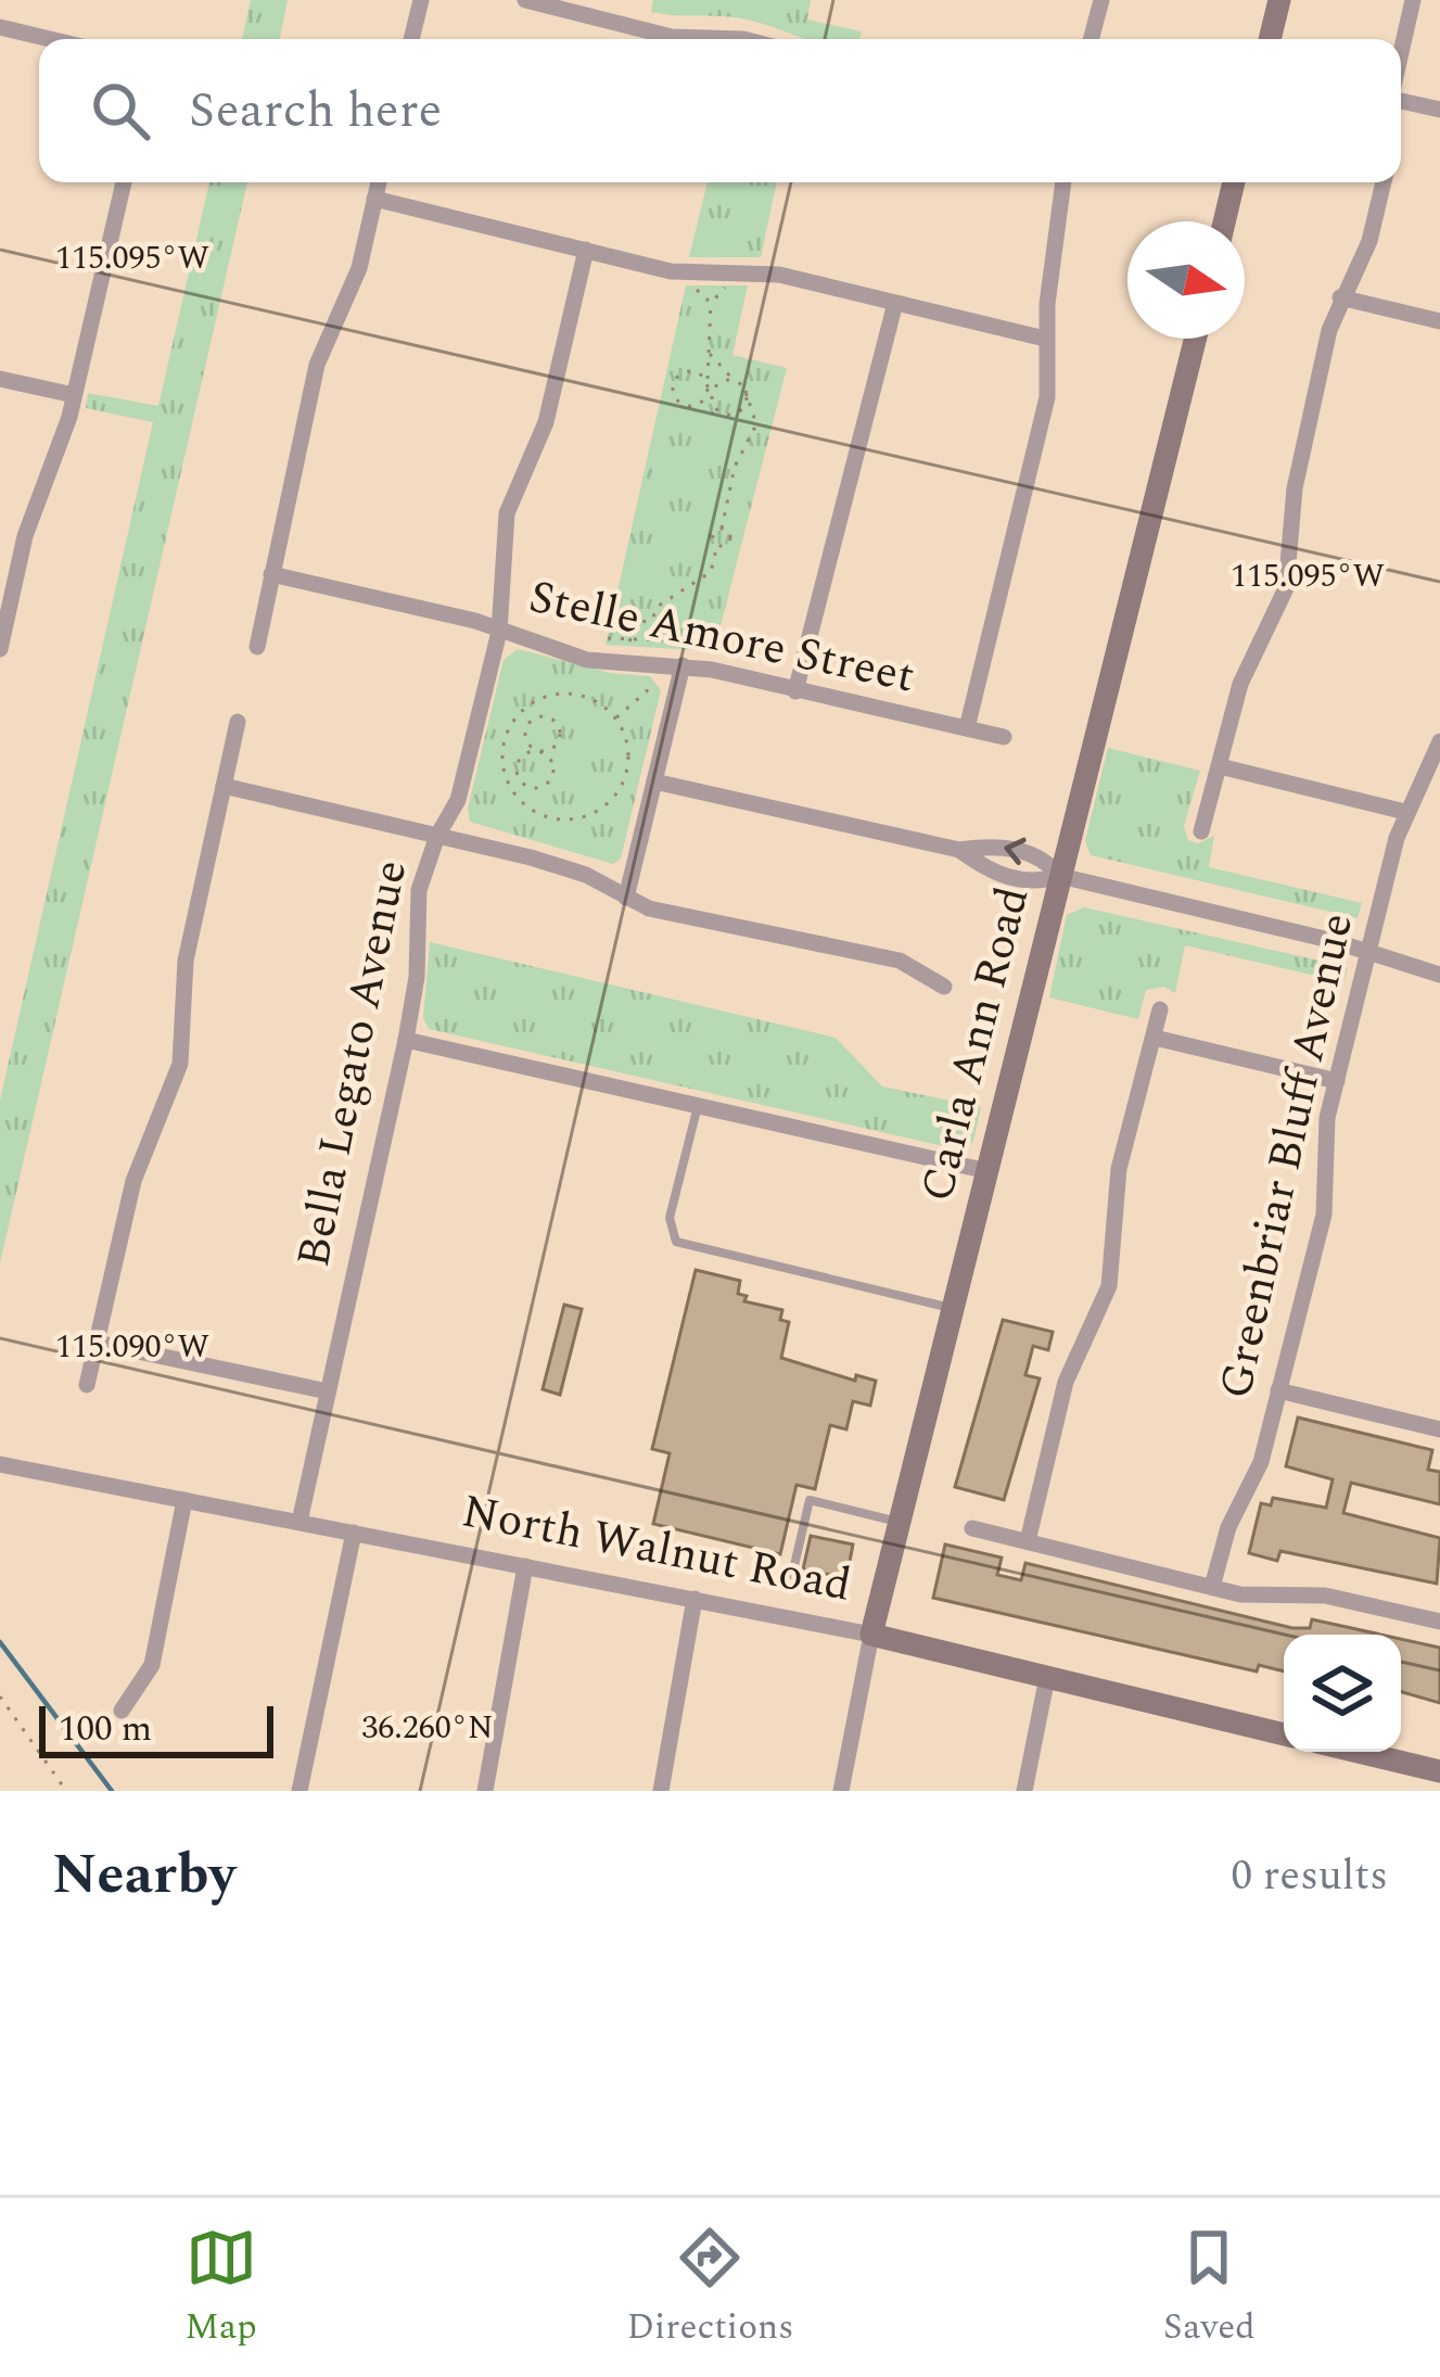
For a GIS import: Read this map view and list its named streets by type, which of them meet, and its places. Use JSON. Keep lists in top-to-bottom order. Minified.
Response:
{"streets":{"street":["Stelle Amore Street","Carla Ann Road","Bella Legato Avenue","Greenbriar Bluff Avenue","North Walnut Road"]},"crossings":[["Stelle Amore Street","Bella Legato Avenue"],["Carla Ann Road","North Walnut Road"],["Bella Legato Avenue","North Walnut Road"]],"scale_bar":"100 m","north":"right","page":{"search":"Search here","scale":"100 m","heading":["Nearby","0 results"],"nav":["Map","Directions","Saved"]},"coordinates":["115.095°W","115.090°W","36.260°N"]}
